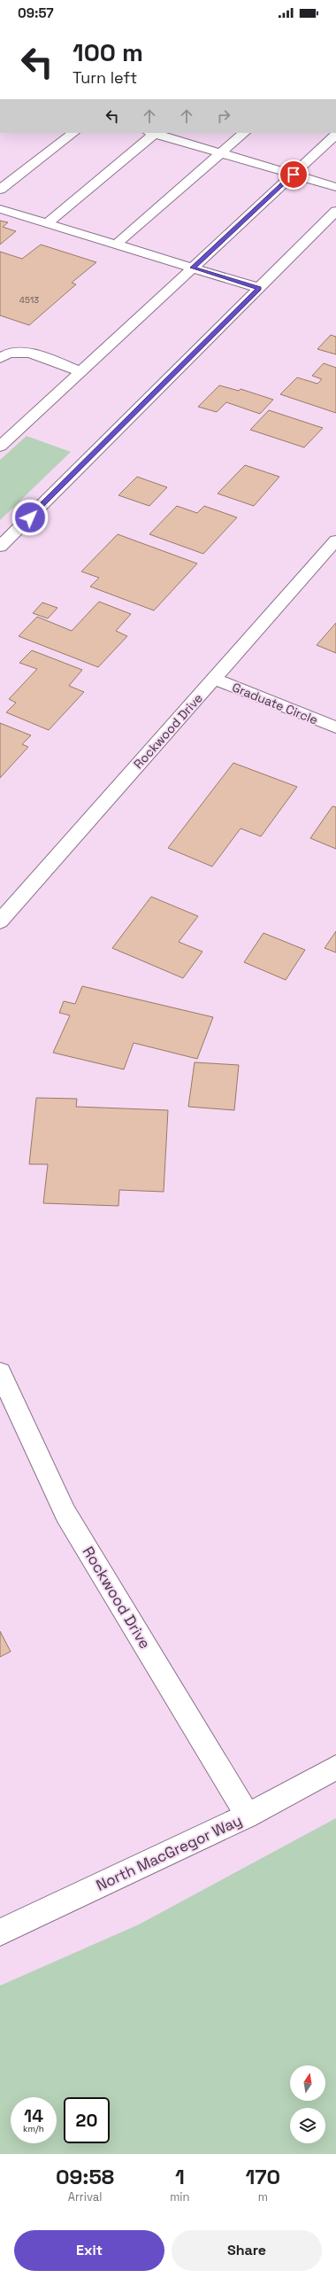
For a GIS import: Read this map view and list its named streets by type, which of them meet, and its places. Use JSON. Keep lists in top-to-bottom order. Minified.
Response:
{"streets":{"street":["Graduate Circle","Rockwood Drive","North MacGregor Way"]},"crossings":[["Graduate Circle","Rockwood Drive"],["Rockwood Drive","North MacGregor Way"]],"house_numbers":["4513"],"north":"top","page":{"status":"09:57","turn":["100 m","Turn left"],"speed":"14 km/h","limit":"20","eta":["09:58","Arrival","1","min","170","m"],"buttons":["Exit","Share"]}}
